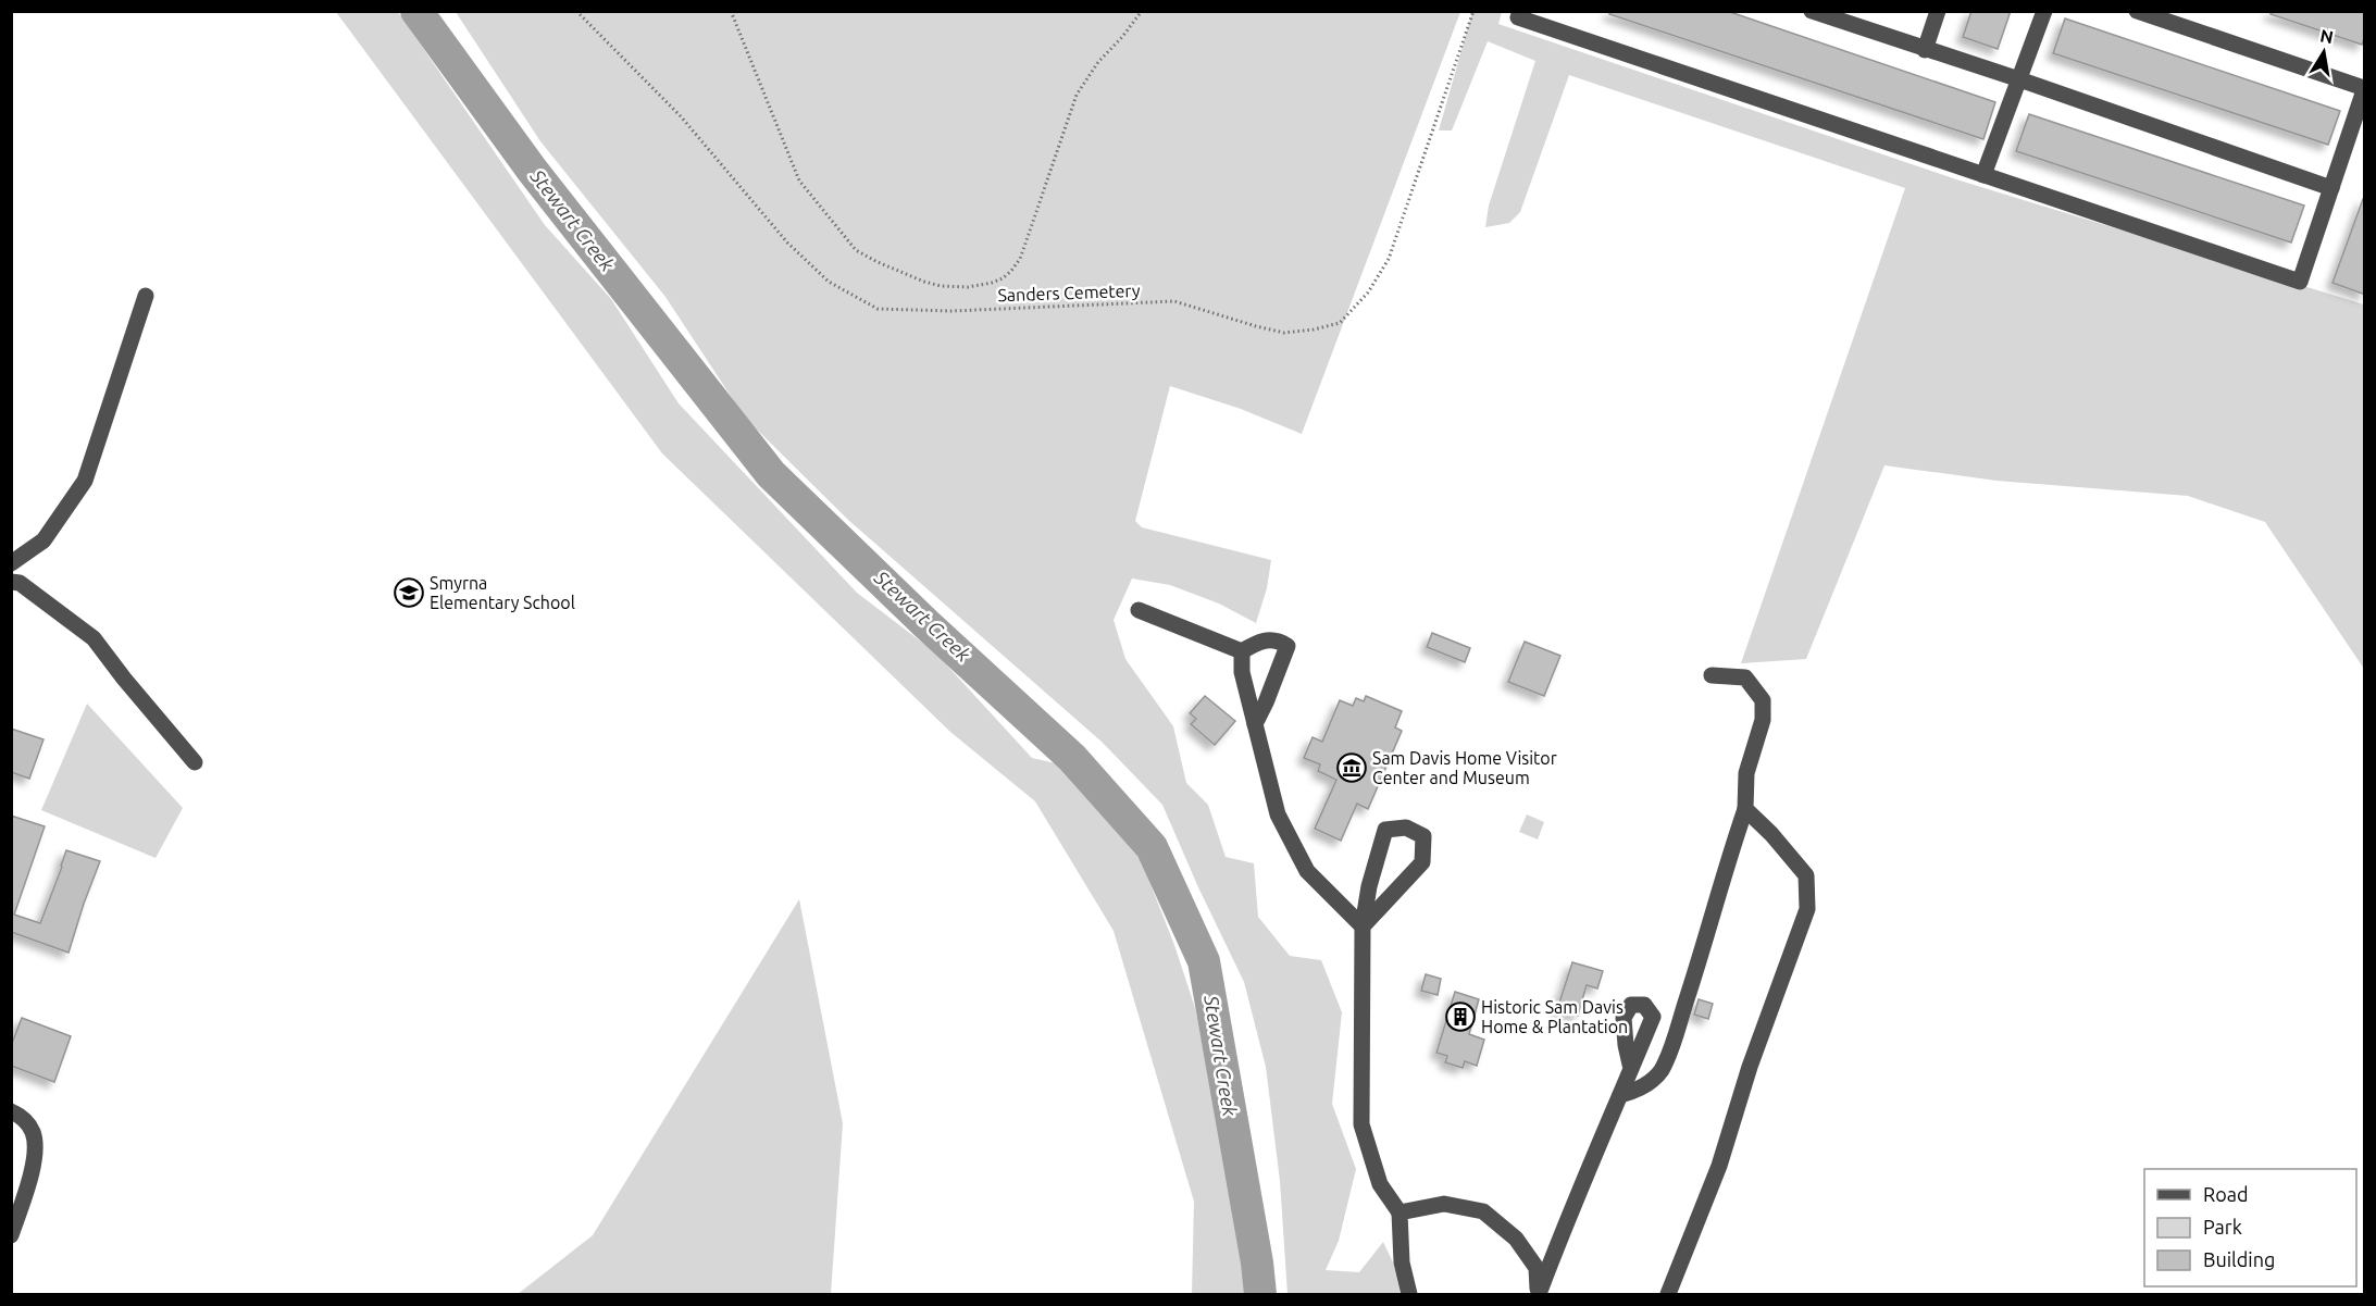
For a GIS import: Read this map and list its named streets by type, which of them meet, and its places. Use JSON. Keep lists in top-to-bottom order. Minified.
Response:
{"streets":{"path":["Sanders Cemetery"]},"water":["Stewart Creek"],"places":{"school or university":["Smyrna Elementary School"],"museum":["Sam Davis Home Visitor Center and Museum"],"building":["Historic Sam Davis Home & Plantation"]},"legend":["Road","Park","Building"],"north":"top"}
